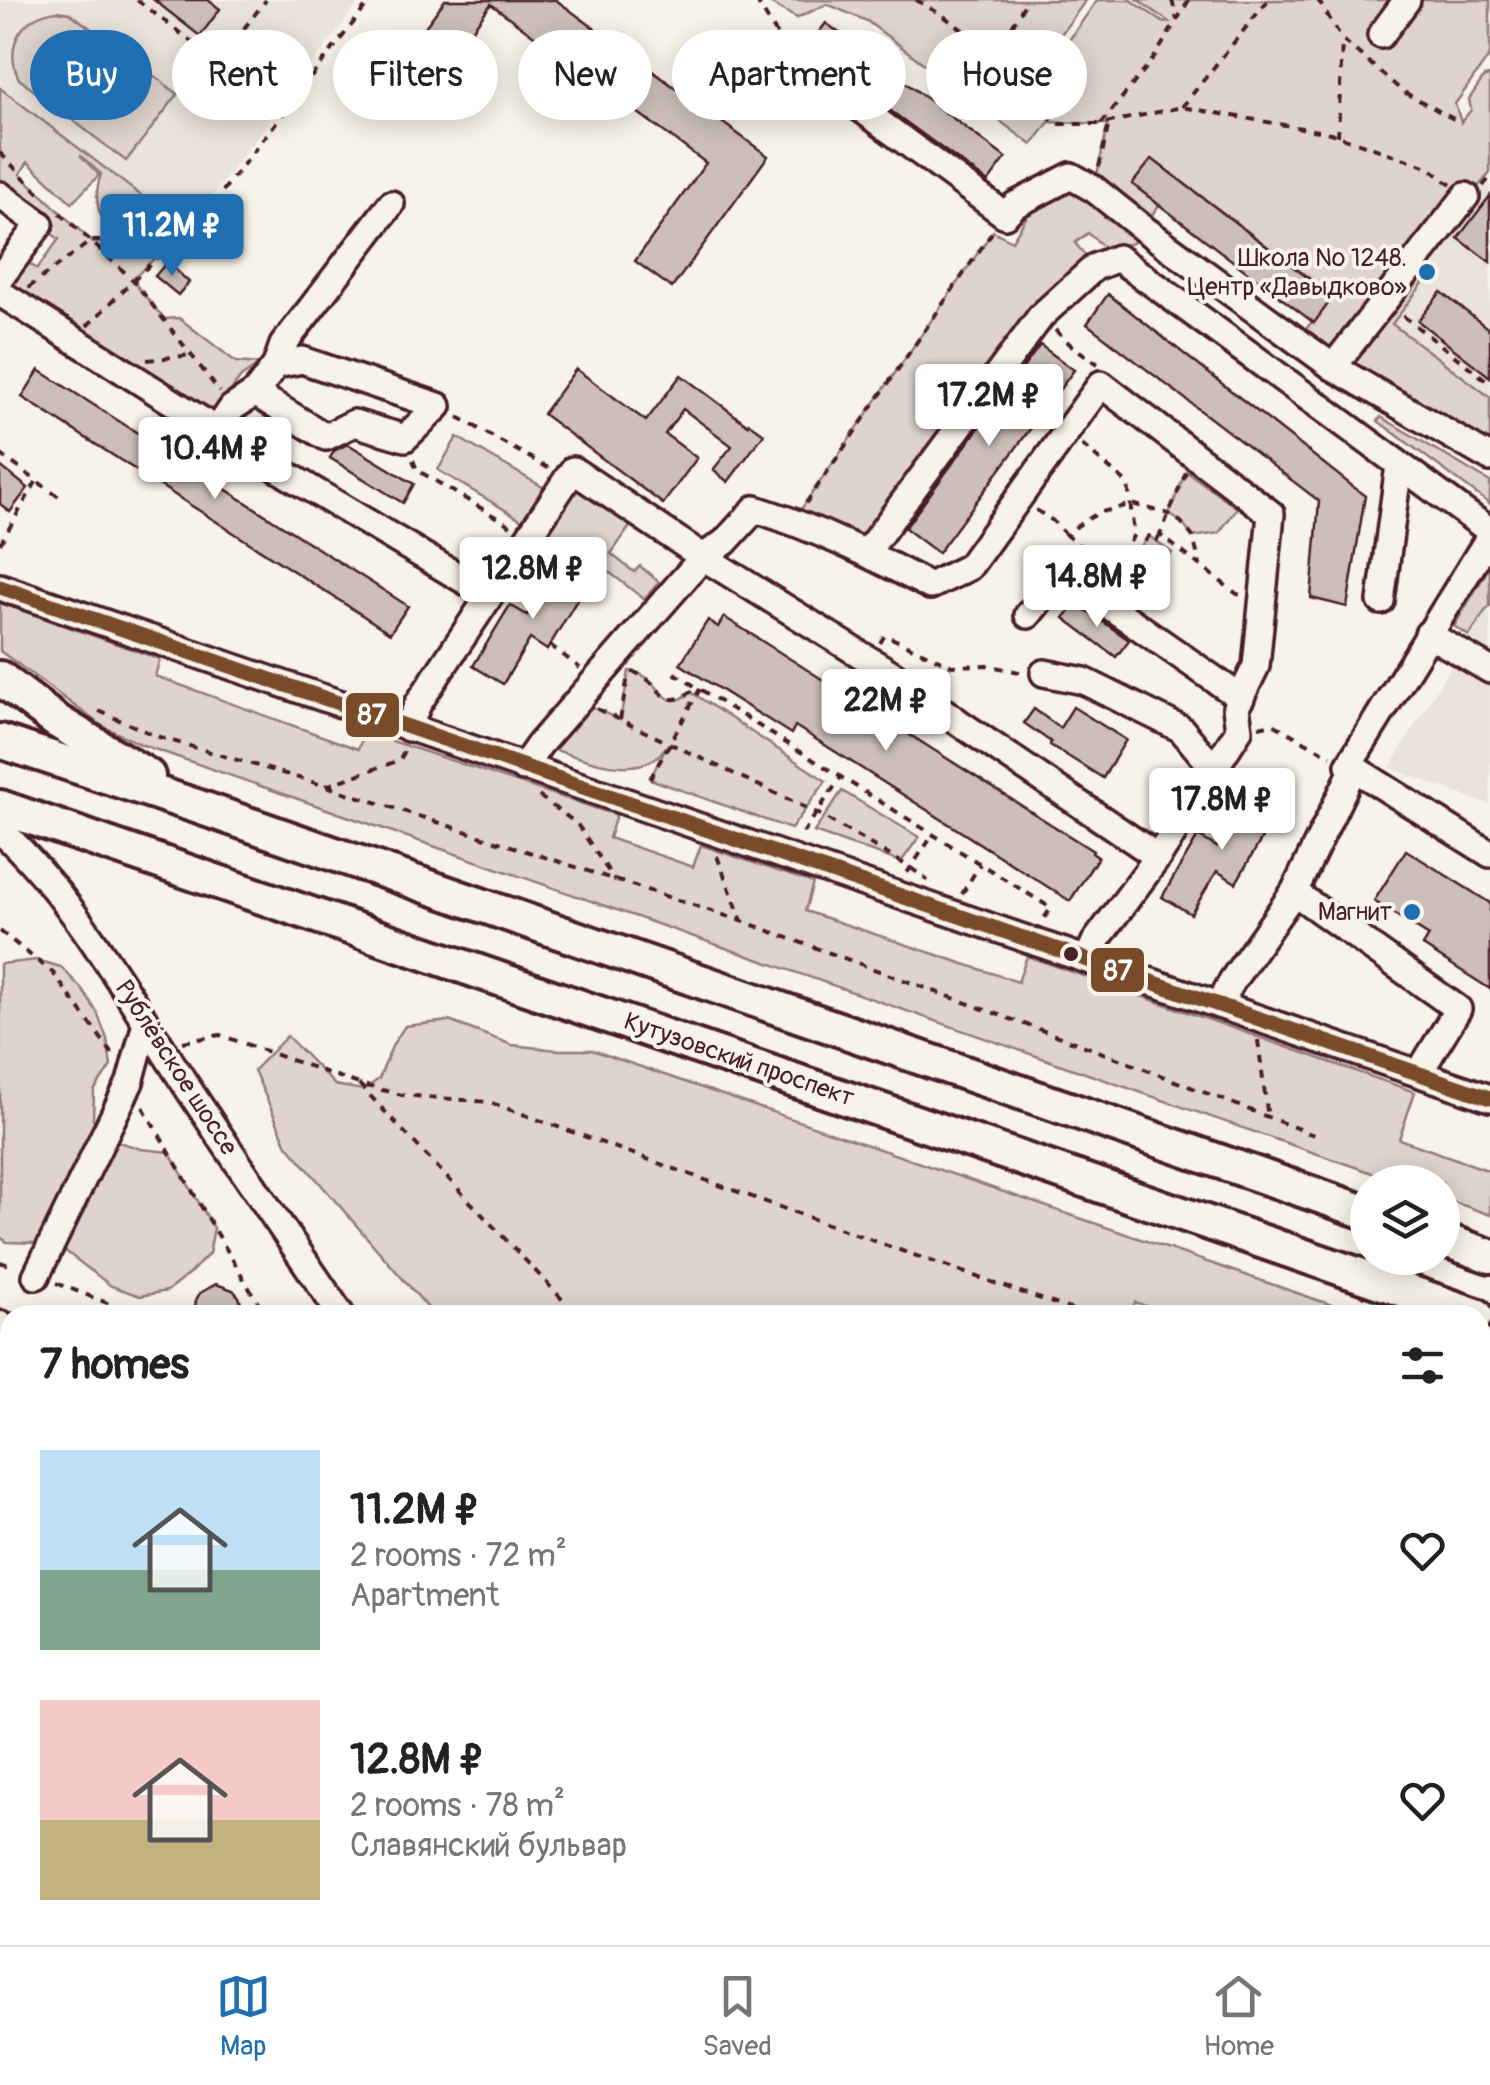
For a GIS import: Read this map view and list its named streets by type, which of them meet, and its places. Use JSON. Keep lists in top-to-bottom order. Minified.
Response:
{"streets":{"main road":["Кутузовский проспект"],"street":["Рублёвское шоссе"]},"places":["Школа № 1248. Центр «Давыдково»","Магнит"],"lines":["transit line 87"],"page":{"chip":["Buy","Rent","Filters","New","Apartment","House"],"price":["11.2M ₽","17.2M ₽","10.4M ₽","12.8M ₽","14.8M ₽","22M ₽","17.8M ₽"],"heading":"7 homes","list":[{"name":"11.2M ₽","note":"2 rooms · 72 m² · Apartment"},{"name":"12.8M ₽","note":"2 rooms · 78 m² · Славянский бульвар"}],"tabs":["Map","Saved","Home"]}}
